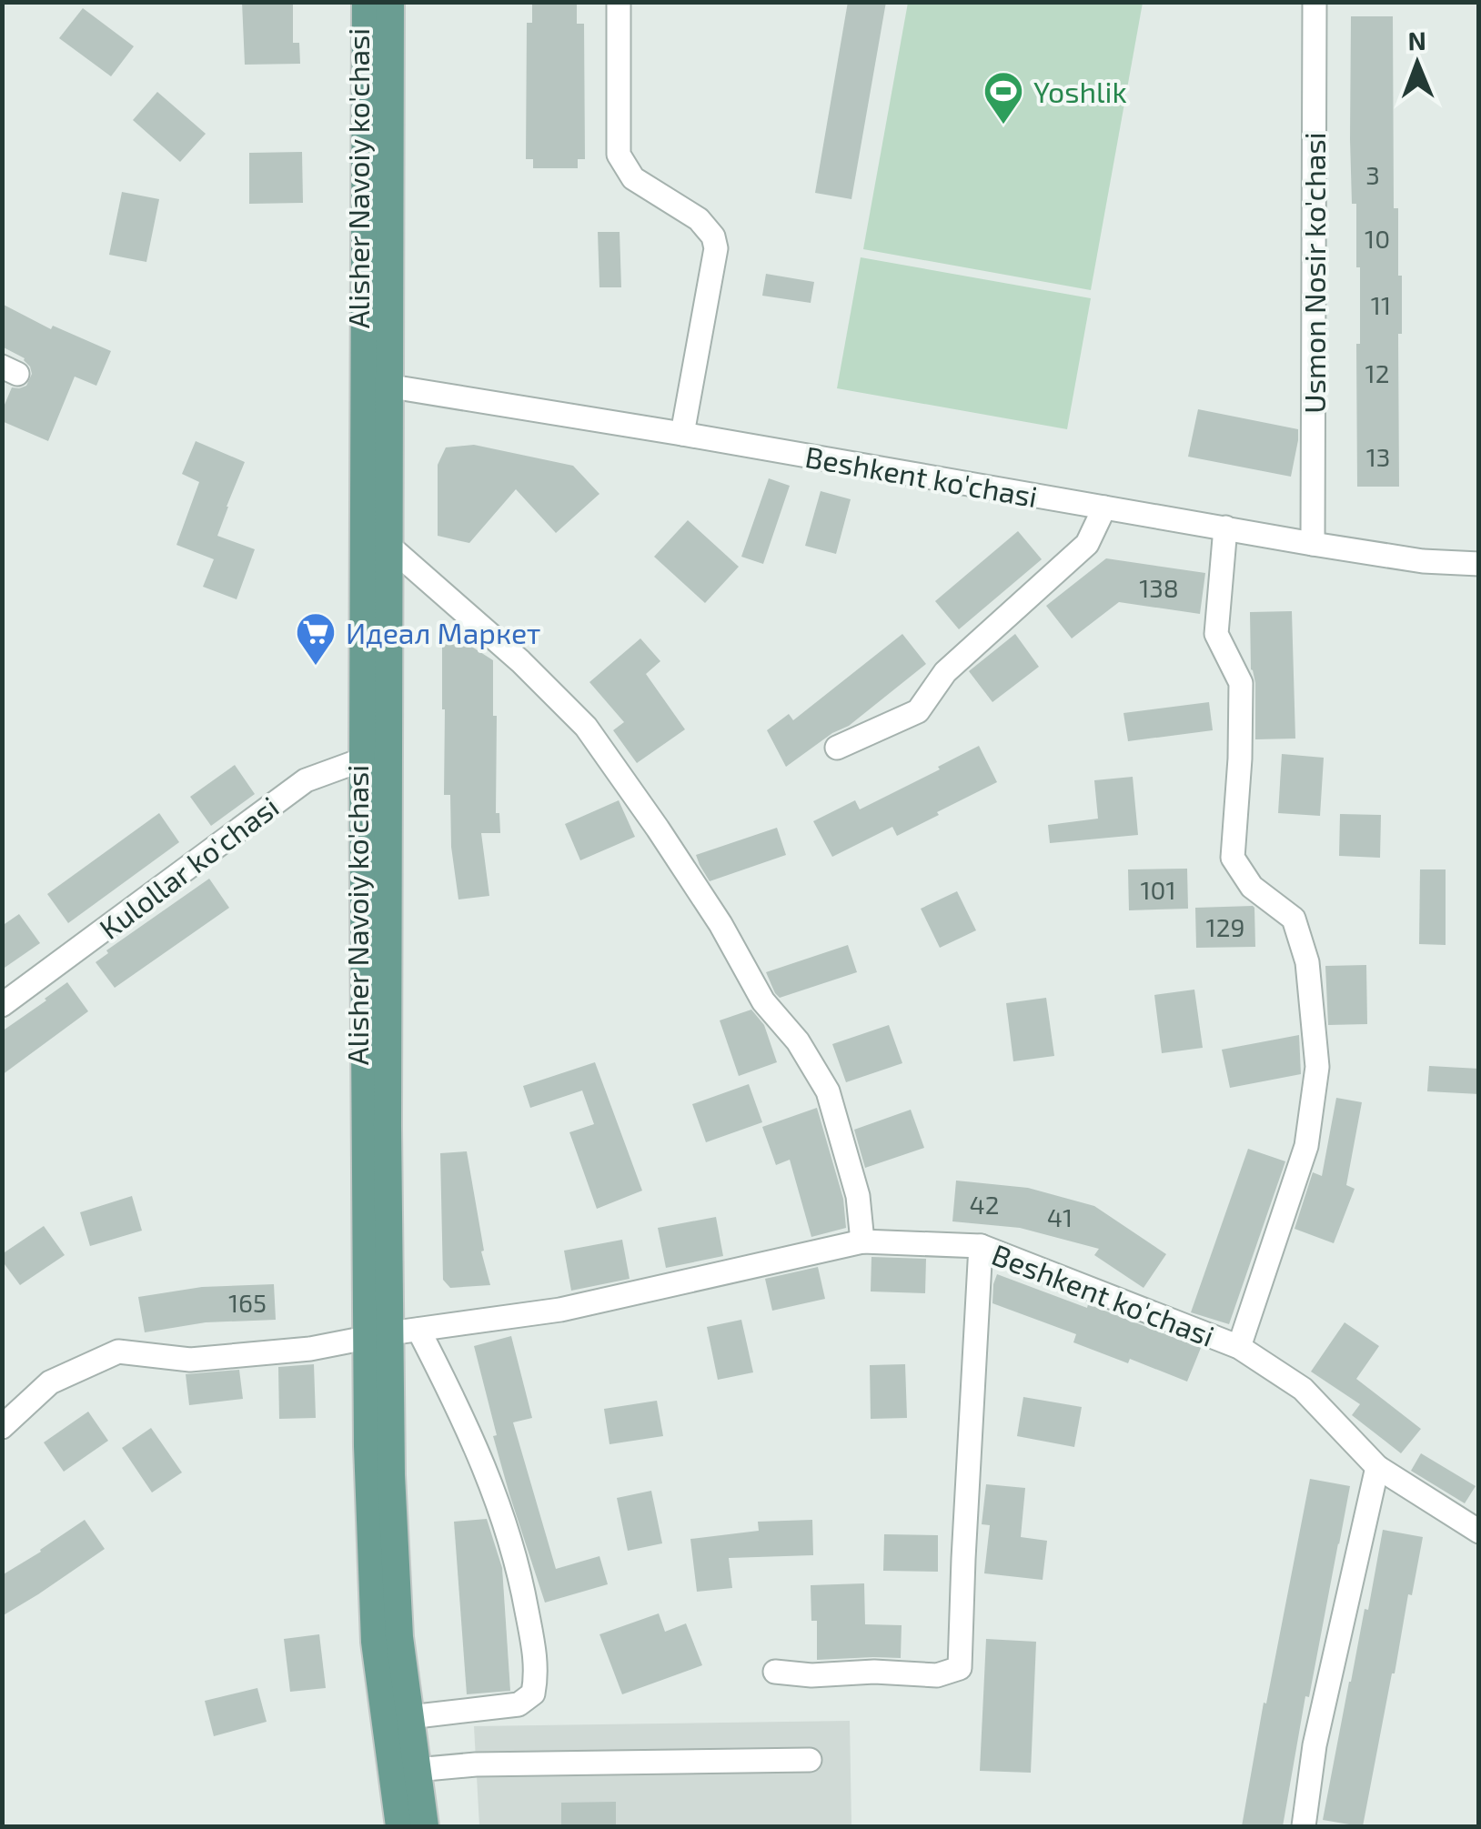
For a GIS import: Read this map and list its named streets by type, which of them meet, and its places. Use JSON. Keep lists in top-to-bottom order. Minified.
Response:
{"streets":{"main road":["Alisher Navoiy ko'chasi"],"street":["Usmon Nosir ko'chasi","Beshkent ko'chasi","Kulollar ko'chasi"]},"crossings":[["Alisher Navoiy ko'chasi","Beshkent ko'chasi"],["Alisher Navoiy ko'chasi","Kulollar ko'chasi"],["Usmon Nosir ko'chasi","Beshkent ko'chasi"]],"places":{"sports":["Yoshlik"],"supermarket":["Идеал Маркет"]},"house_numbers":["3","10","11","12","13","138","101","129","42","41","165"],"north":"top"}
